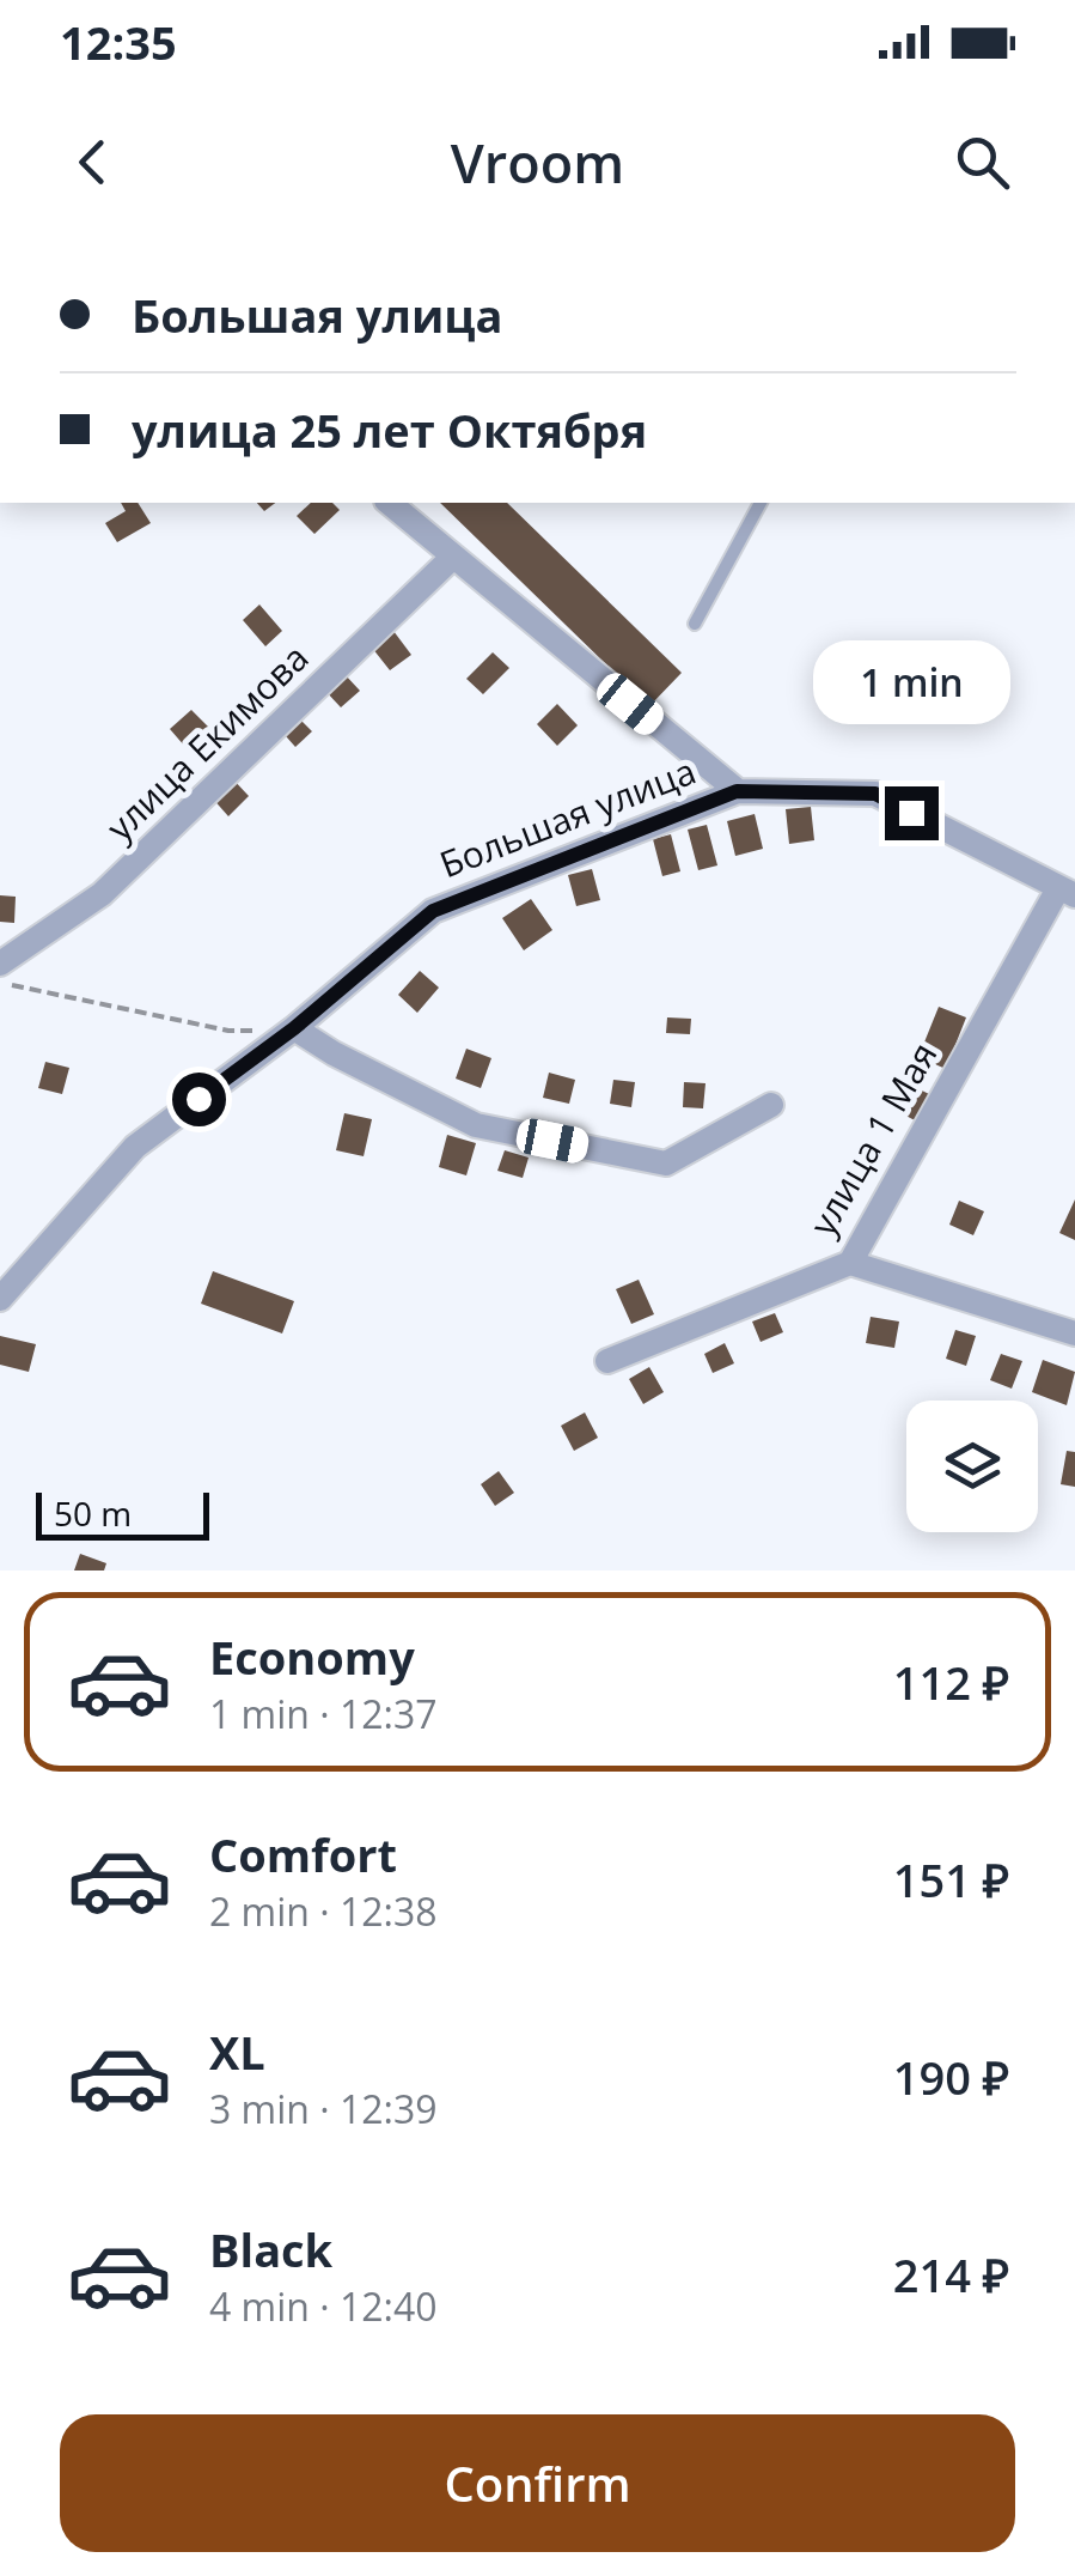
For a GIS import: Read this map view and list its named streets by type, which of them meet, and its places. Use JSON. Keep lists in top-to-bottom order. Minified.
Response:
{"streets":{"street":["улица Екимова","Большая улица","улица 1 Мая"]},"scale_bar":"50 m","page":{"status":"12:35","header":"Vroom","banner":["Большая улица","улица 25 лет Октября"],"bubble":"1 min","scale":"50 m","list":[{"name":"Economy","note":"1 min · 12:37","value":"112 ₽"},{"name":"Comfort","note":"2 min · 12:38","value":"151 ₽"},{"name":"XL","note":"3 min · 12:39","value":"190 ₽"},{"name":"Black","note":"4 min · 12:40","value":"214 ₽"}],"buttons":"Confirm"}}
